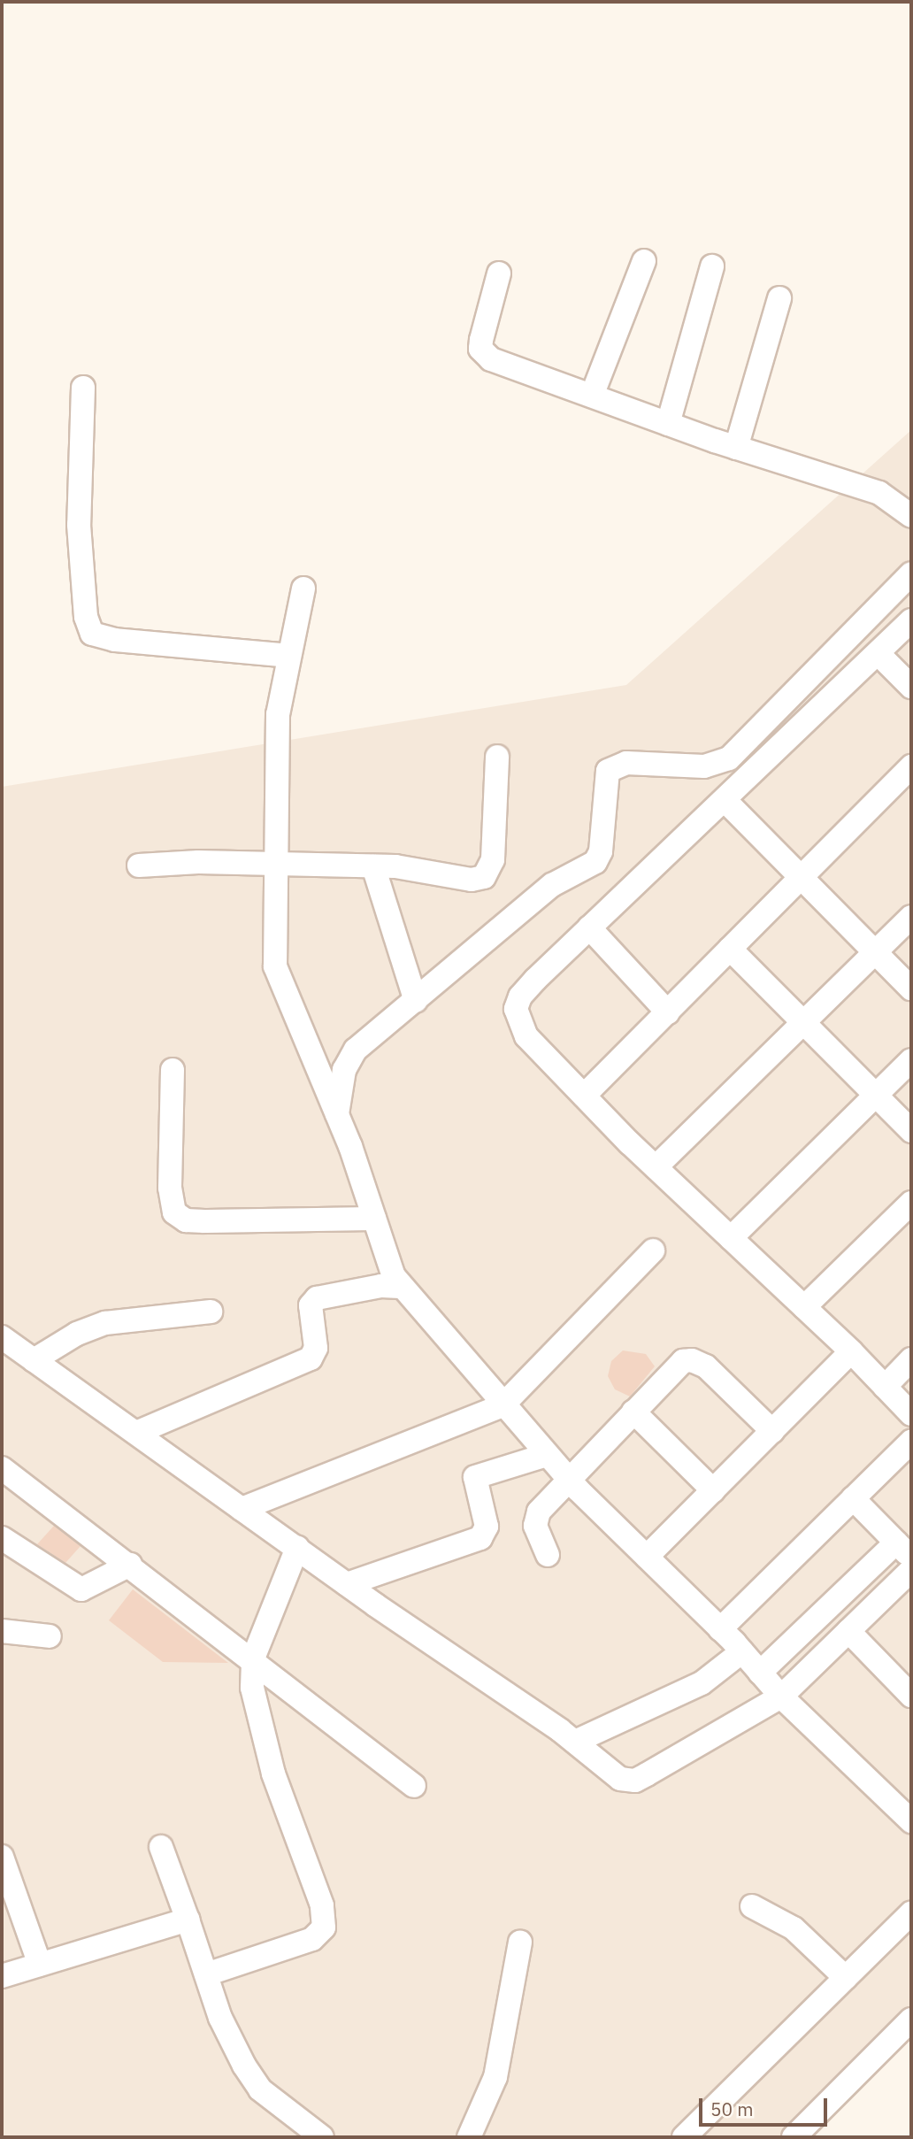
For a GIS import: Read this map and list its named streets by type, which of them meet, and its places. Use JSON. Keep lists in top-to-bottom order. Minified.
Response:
{"scale_bar":"50 m"}
